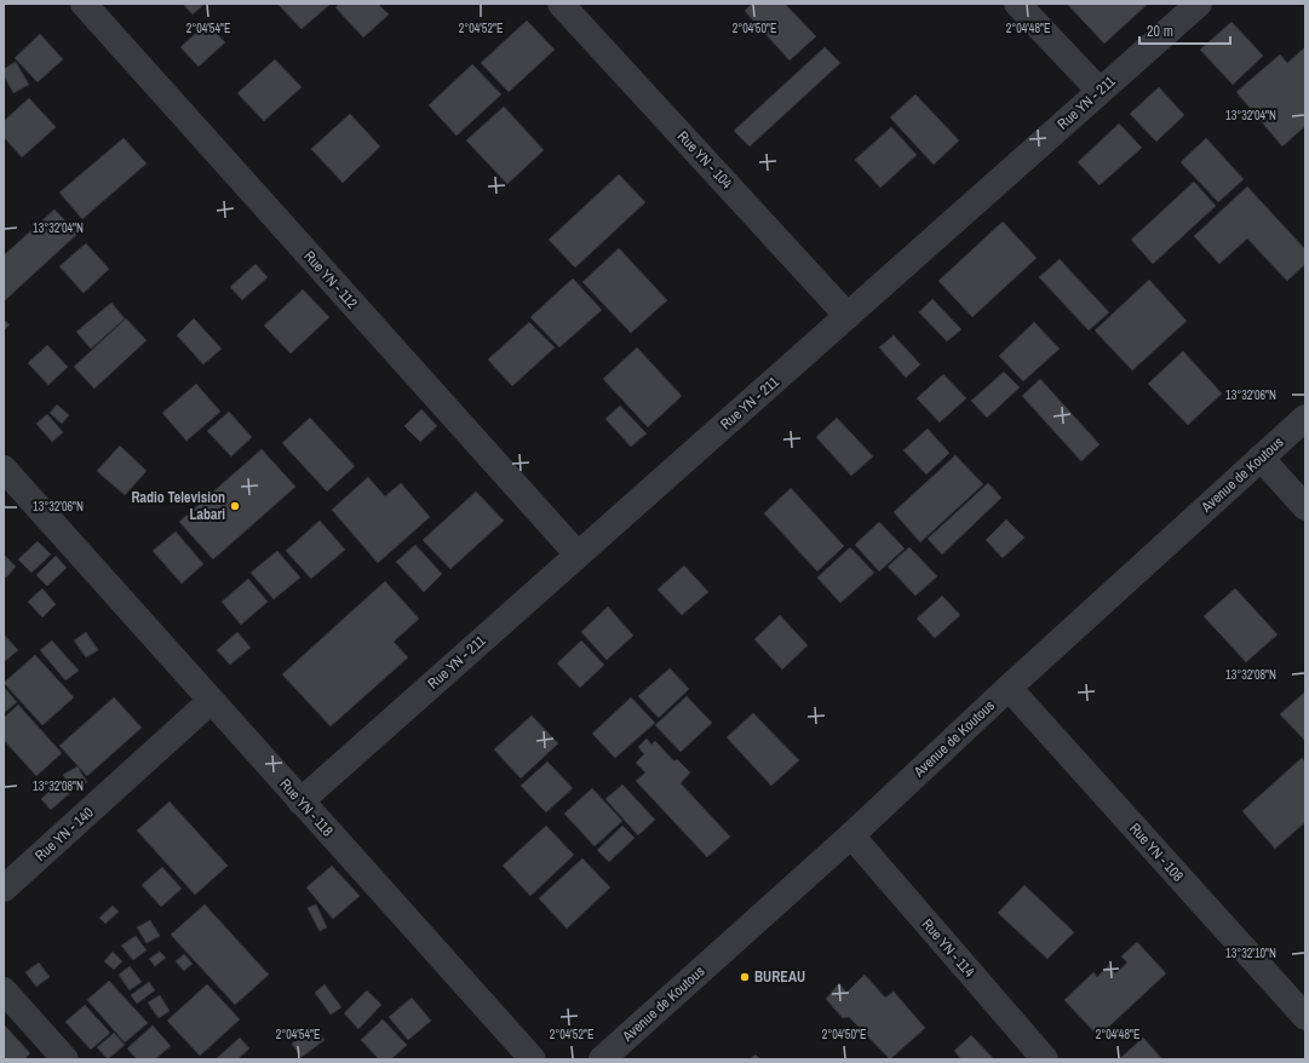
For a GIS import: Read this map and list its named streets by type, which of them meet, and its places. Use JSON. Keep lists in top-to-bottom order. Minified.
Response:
{"streets":{"street":["Rue YN - 211","Rue YN - 104","Rue YN - 112","Avenue de Koutous","Rue YN - 118","Rue YN - 140","Rue YN - 108","Rue YN - 114"]},"crossings":[["Rue YN - 211","Rue YN - 104"],["Rue YN - 211","Rue YN - 112"],["Rue YN - 211","Rue YN - 118"],["Avenue de Koutous","Rue YN - 108"],["Avenue de Koutous","Rue YN - 114"],["Rue YN - 118","Rue YN - 140"]],"places":["Radio Television Labari","BUREAU"],"scale_bar":"20 m","coordinates":["2°04'54\"E","2°04'52\"E","2°04'50\"E","2°04'48\"E","13°32'04\"N","13°32'06\"N","13°32'08\"N","13°32'10\"N"]}
